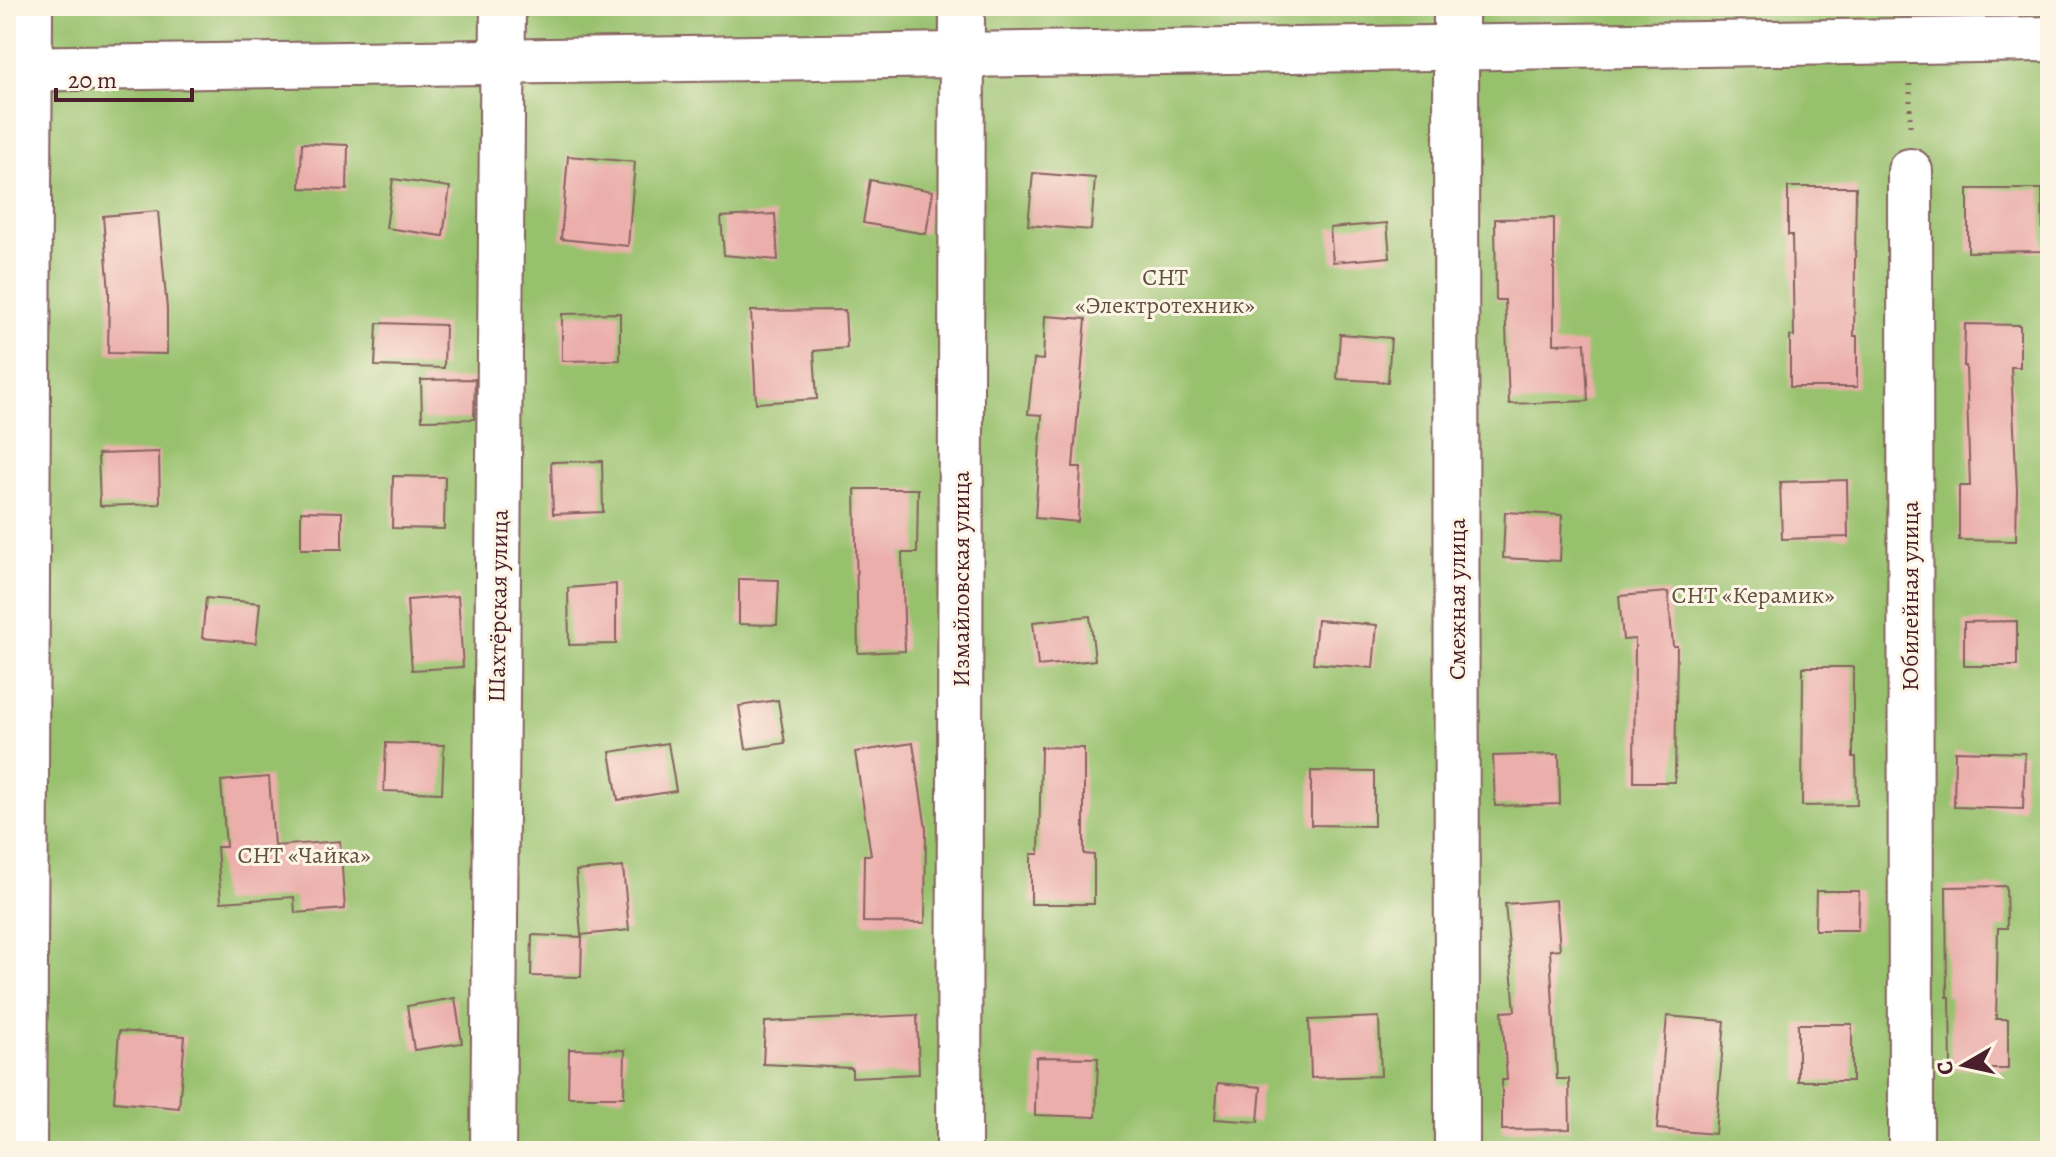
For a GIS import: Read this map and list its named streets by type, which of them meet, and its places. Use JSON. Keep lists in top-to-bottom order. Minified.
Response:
{"streets":{"street":["Измайловская улица","Юбилейная улица","Смежная улица","Шахтёрская улица"]},"parks":["СНТ «Электротехник»","СНТ «Керамик»","СНТ «Чайка»"],"scale_bar":"20 m","north":"left"}
